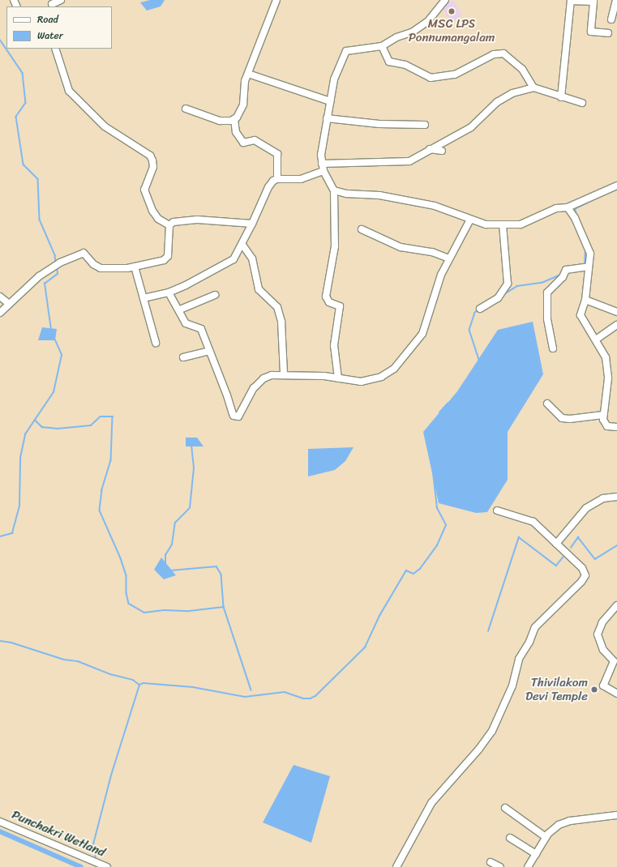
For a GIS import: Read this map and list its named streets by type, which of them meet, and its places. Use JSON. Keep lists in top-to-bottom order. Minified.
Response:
{"streets":{"street":["Punchakri Wetland"]},"places":["MSC LPS Ponnumangalam","Thivilakom Devi Temple"],"legend":["Road","Water"]}
